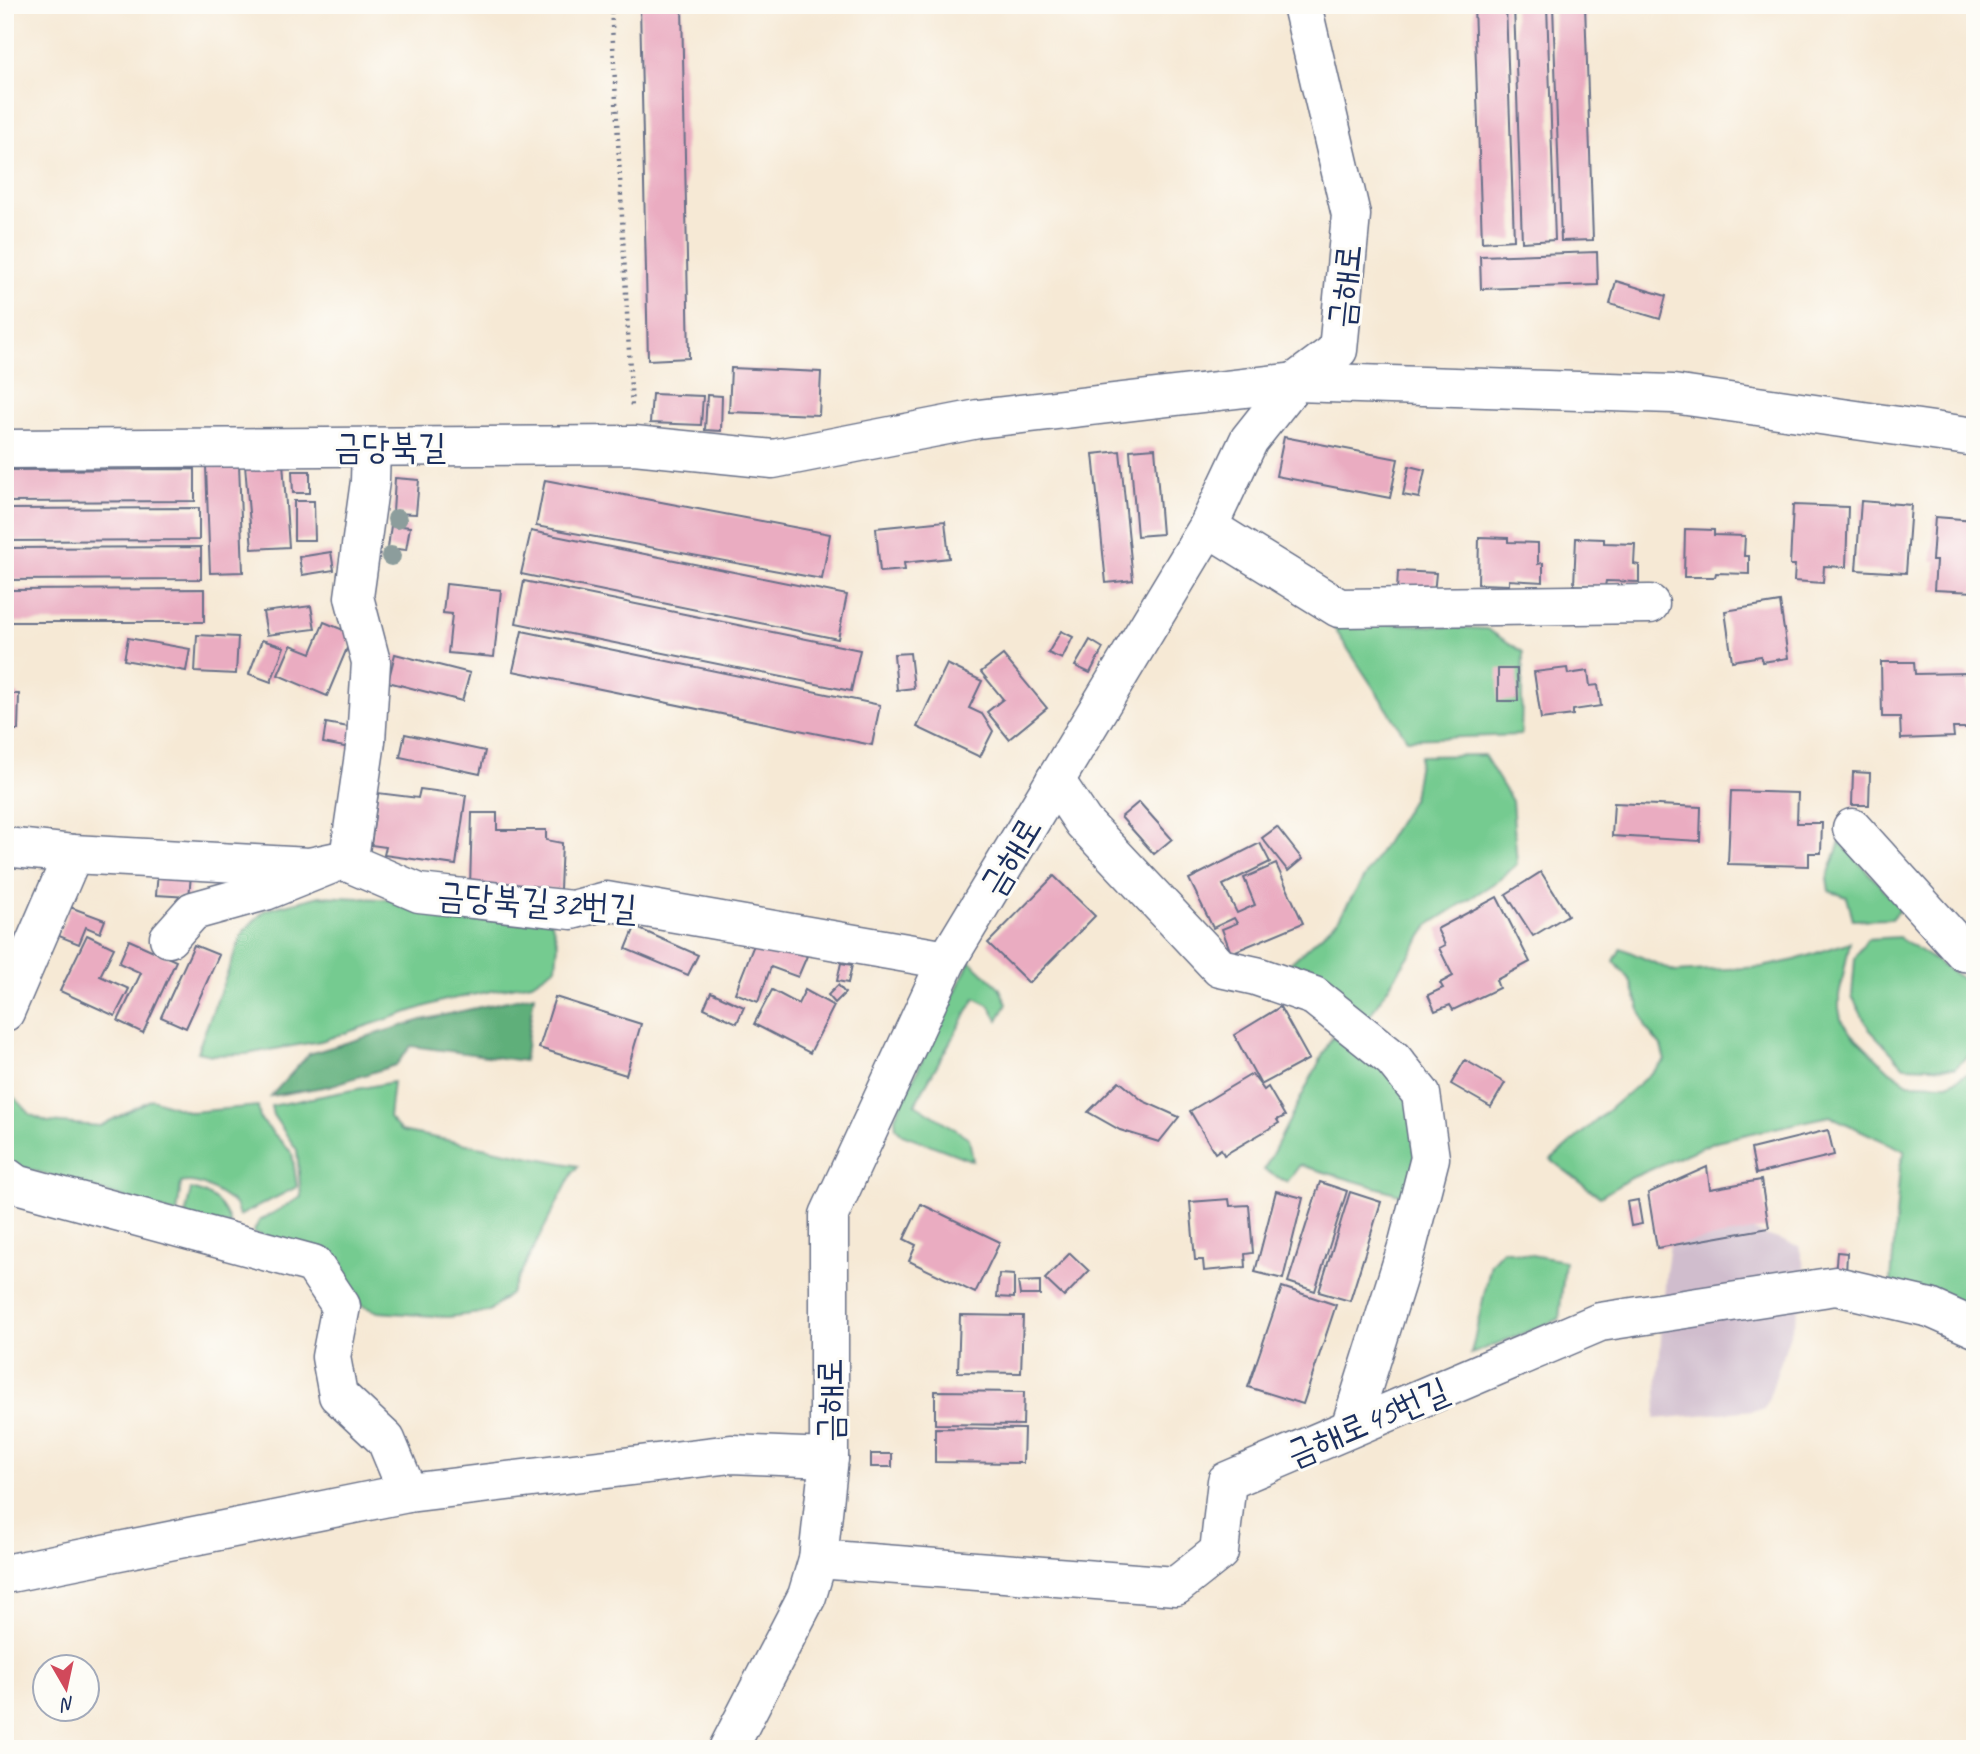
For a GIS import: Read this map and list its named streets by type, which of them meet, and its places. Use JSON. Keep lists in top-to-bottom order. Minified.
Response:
{"streets":{"street":["금해로","금당북길","금당북길32번길","금해로45번길"]},"crossings":[["금해로","금당북길"],["금해로","금당북길32번길"],["금해로","금해로45번길"]],"north":"bottom"}
